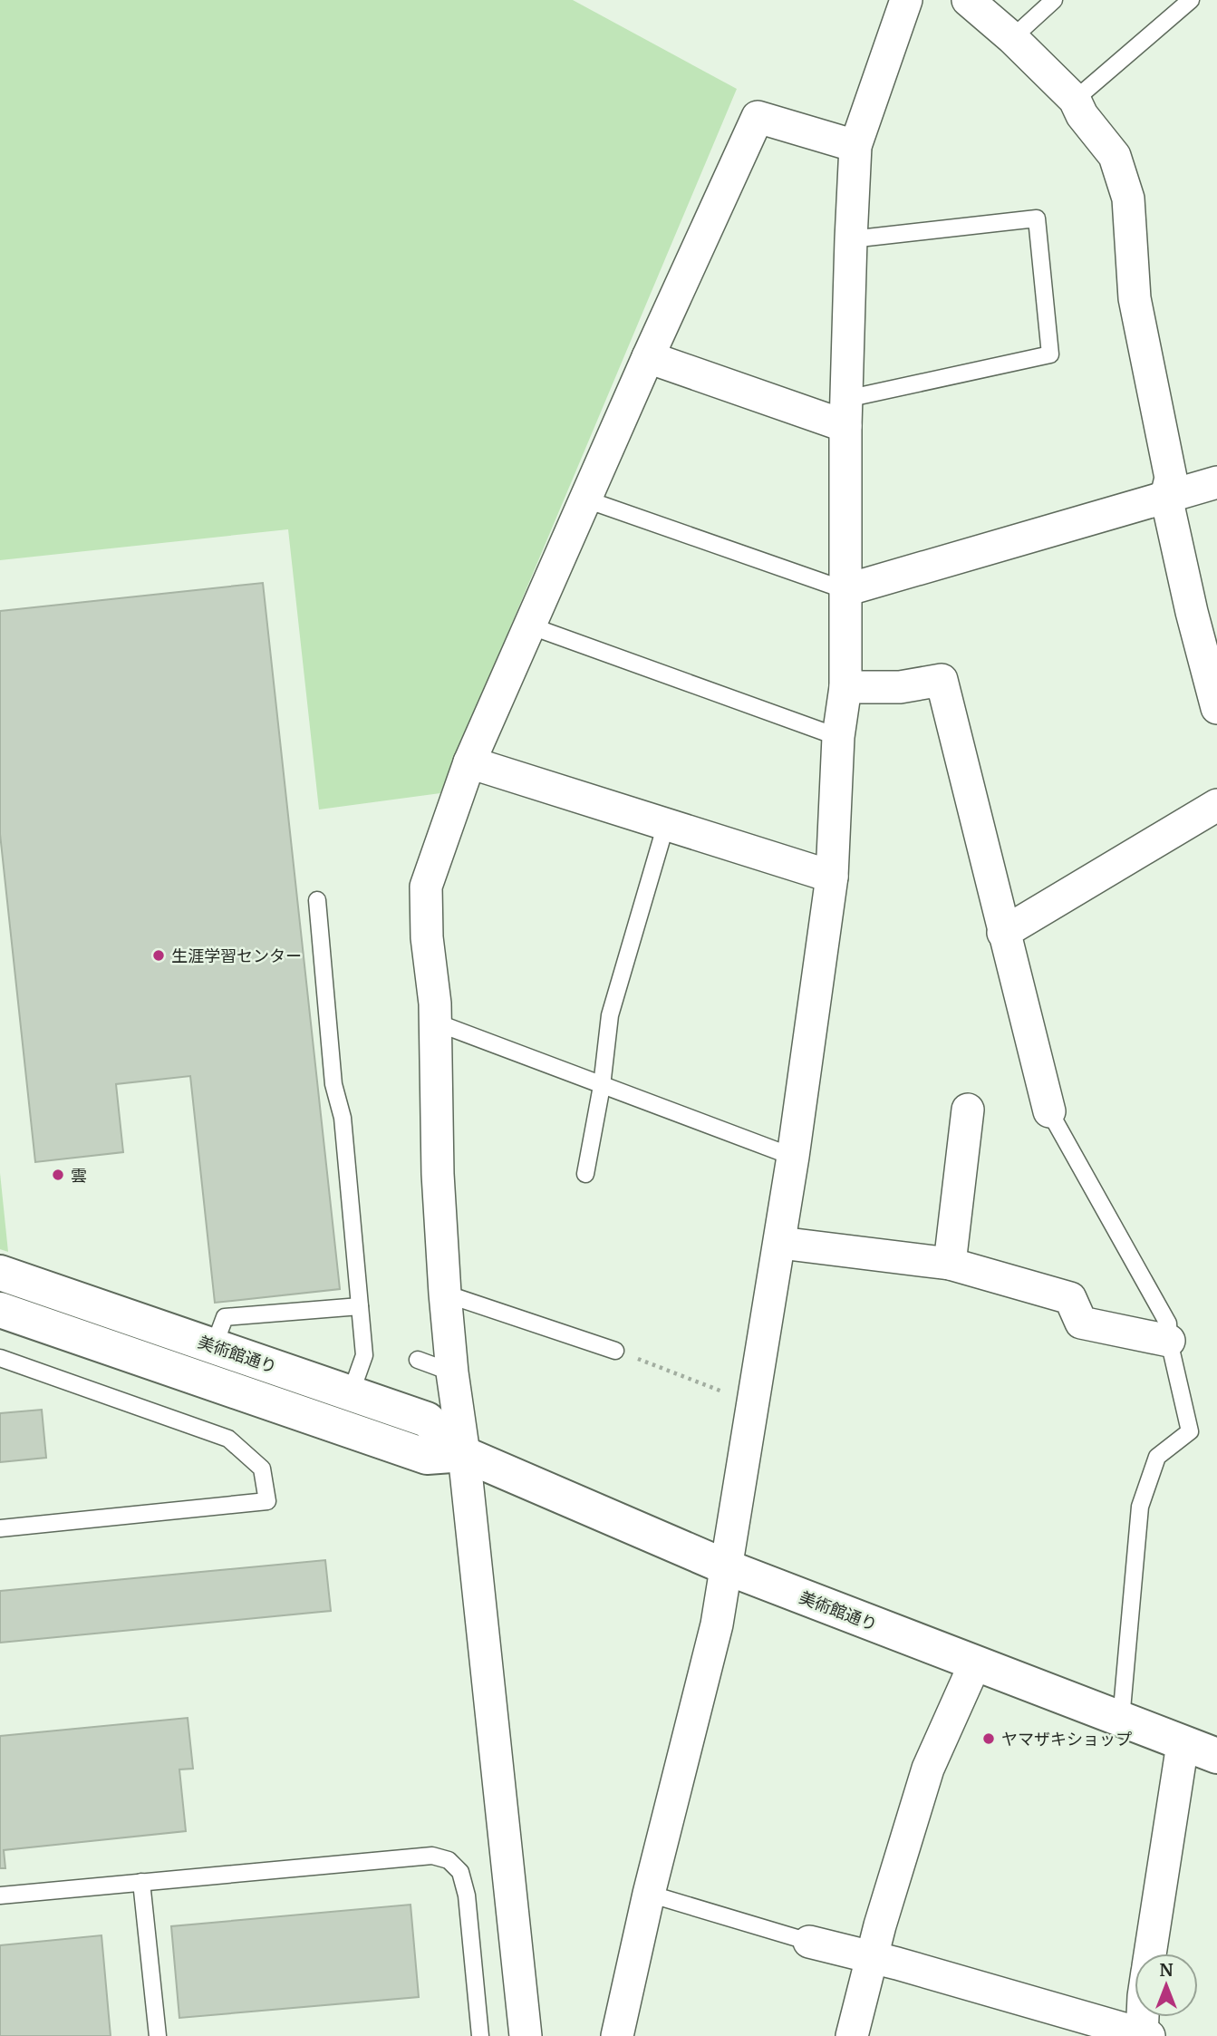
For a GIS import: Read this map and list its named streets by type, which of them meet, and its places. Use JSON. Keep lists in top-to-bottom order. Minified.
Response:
{"streets":{"street":["美術館通り"]},"places":["生涯学習センター","雲","ヤマザキショップ"],"north":"top"}
